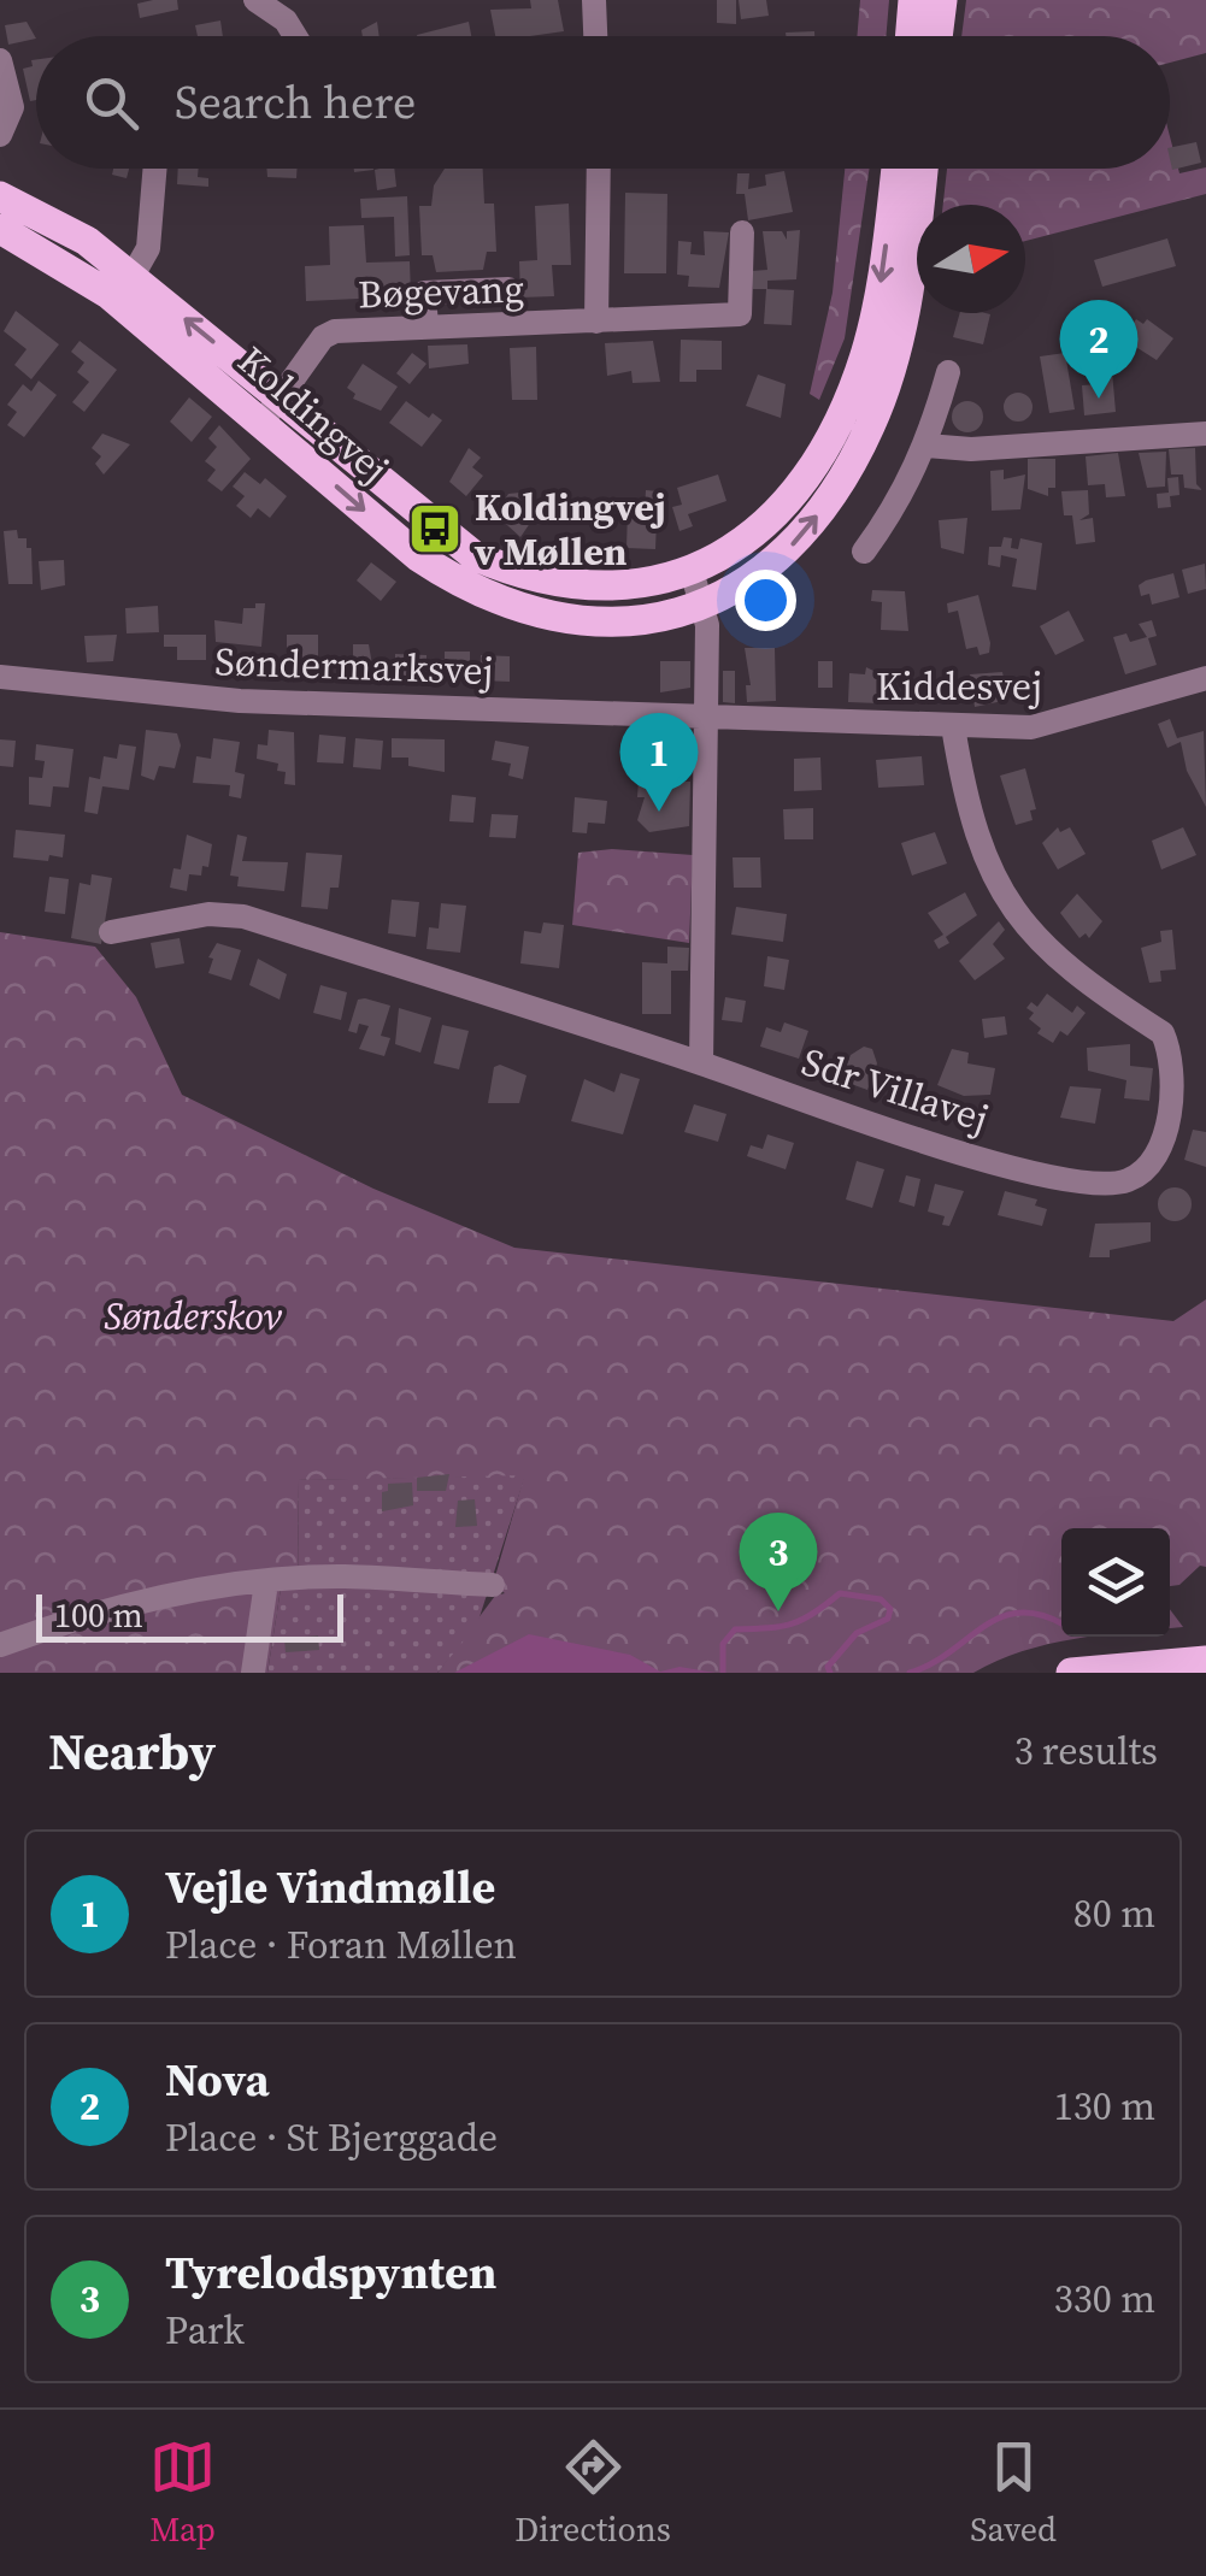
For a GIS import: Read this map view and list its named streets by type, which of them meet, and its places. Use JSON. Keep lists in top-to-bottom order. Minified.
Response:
{"streets":{"main road":["Koldingvej"],"street":["Bøgevang","Søndermarksvej","Kiddesvej","Sdr Villavej"]},"crossings":[["Bøgevang","Koldingvej"],["Søndermarksvej","Kiddesvej"],["Kiddesvej","Sdr Villavej"]],"parks":["Sønderskov"],"places":{"bus stop":["Koldingvej v Møllen"]},"scale_bar":"100 m","north":"right","page":{"search":"Search here","pins":["2","1","3"],"scale":"100 m","heading":["Nearby","3 results"],"list":[{"mark":"1","name":"Vejle Vindmølle","note":"Place · Foran Møllen","value":"80 m"},{"mark":"2","name":"Nova","note":"Place · St Bjerggade","value":"130 m"},{"mark":"3","name":"Tyrelodspynten","note":"Park","value":"330 m"}],"nav":["Map","Directions","Saved"]}}
